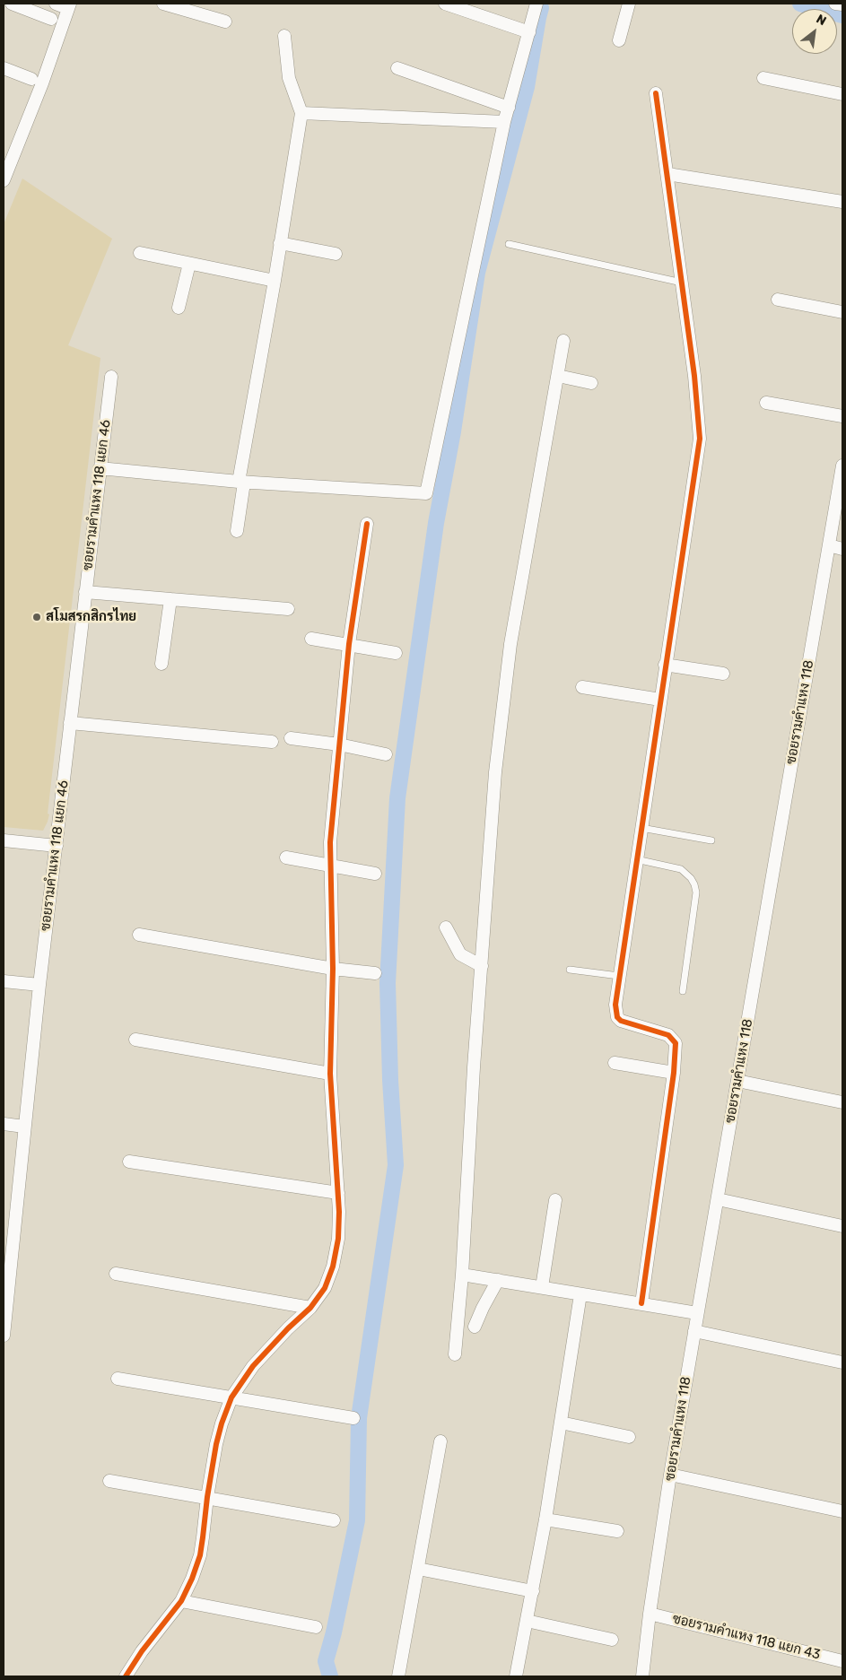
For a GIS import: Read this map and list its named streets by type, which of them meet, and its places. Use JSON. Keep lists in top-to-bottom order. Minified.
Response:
{"streets":{"street":["ซอยรามคำแหง 118 แยก 46","ซอยรามคำแหง 118","ซอยรามคำแหง 118 แยก 43"]},"crossings":[["ซอยรามคำแหง 118","ซอยรามคำแหง 118 แยก 43"]],"places":["สโมสรกสิกรไทย"],"north":"top right"}
